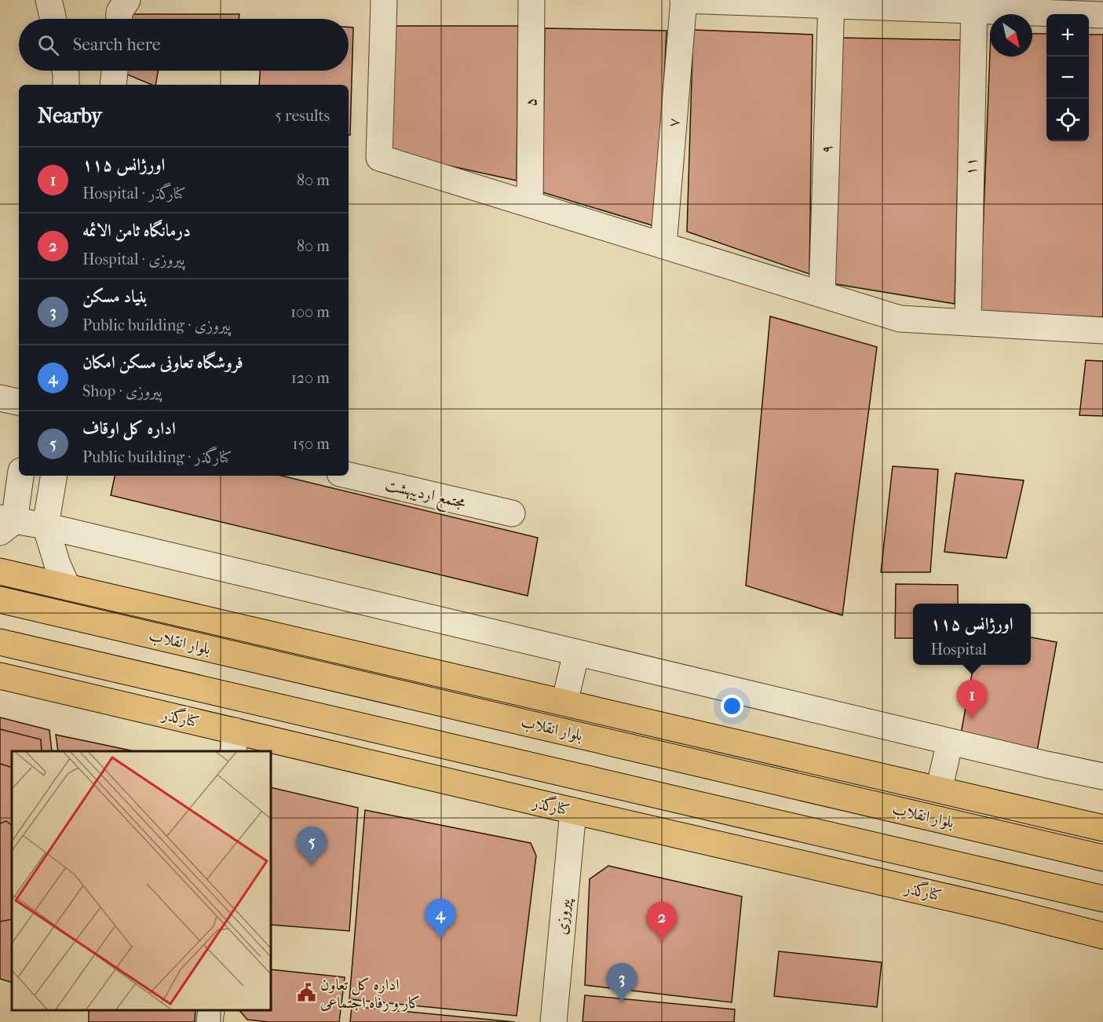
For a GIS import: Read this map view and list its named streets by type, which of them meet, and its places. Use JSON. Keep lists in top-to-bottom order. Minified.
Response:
{"streets":{"main road":["بلوار انقلاب","کنارگذر"],"street":["۵","۷","۹","۱۱","مجتمع اردیبهشت","پیروزی"]},"crossings":[["کنارگذر","پیروزی"]],"places":{"public building":["اداره کل تعاون کار و رفاه اجتماعی"]},"north":"bottom right","page":{"map_buttons":["+","−"],"search":"Search here","heading":["Nearby","5 results"],"list":[{"mark":"1","name":"اورژانس ۱۱۵","note":"Hospital · کنارگذر","value":"80 m"},{"mark":"2","name":"درمانگاه ثامن الائمه","note":"Hospital · پیروزی","value":"80 m"},{"mark":"3","name":"بنیاد مسکن","note":"Public building · پیروزی","value":"100 m"},{"mark":"4","name":"فروشگاه تعاونی مسکن امکان","note":"Shop · پیروزی","value":"120 m"},{"mark":"5","name":"اداره کل اوقاف","note":"Public building · کنارگذر","value":"150 m"}],"popup":["اورژانس ۱۱۵","Hospital"],"pins":["1","5","4","2","3"]}}
